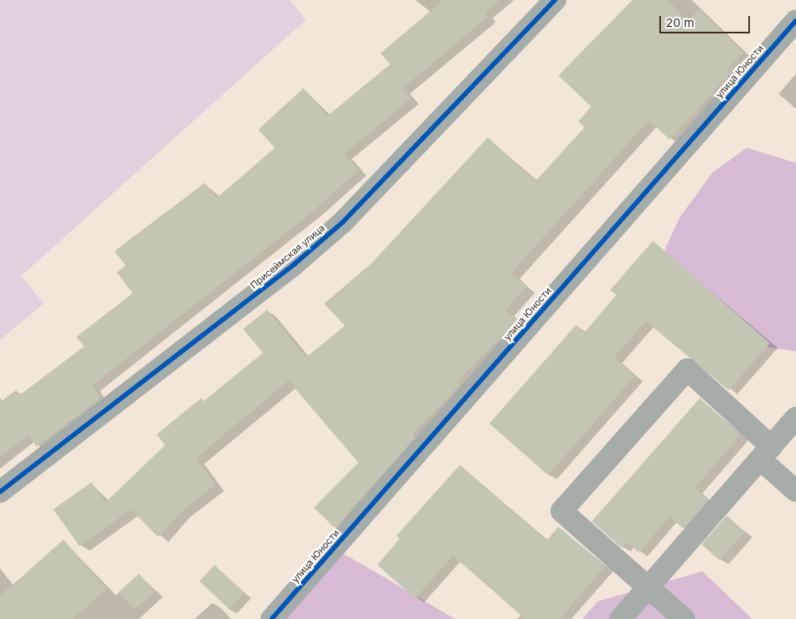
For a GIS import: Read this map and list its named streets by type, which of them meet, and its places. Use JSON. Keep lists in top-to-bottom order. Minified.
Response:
{"streets":{"street":["улица Юности","Присеймская улица"]},"scale_bar":"20 m"}
